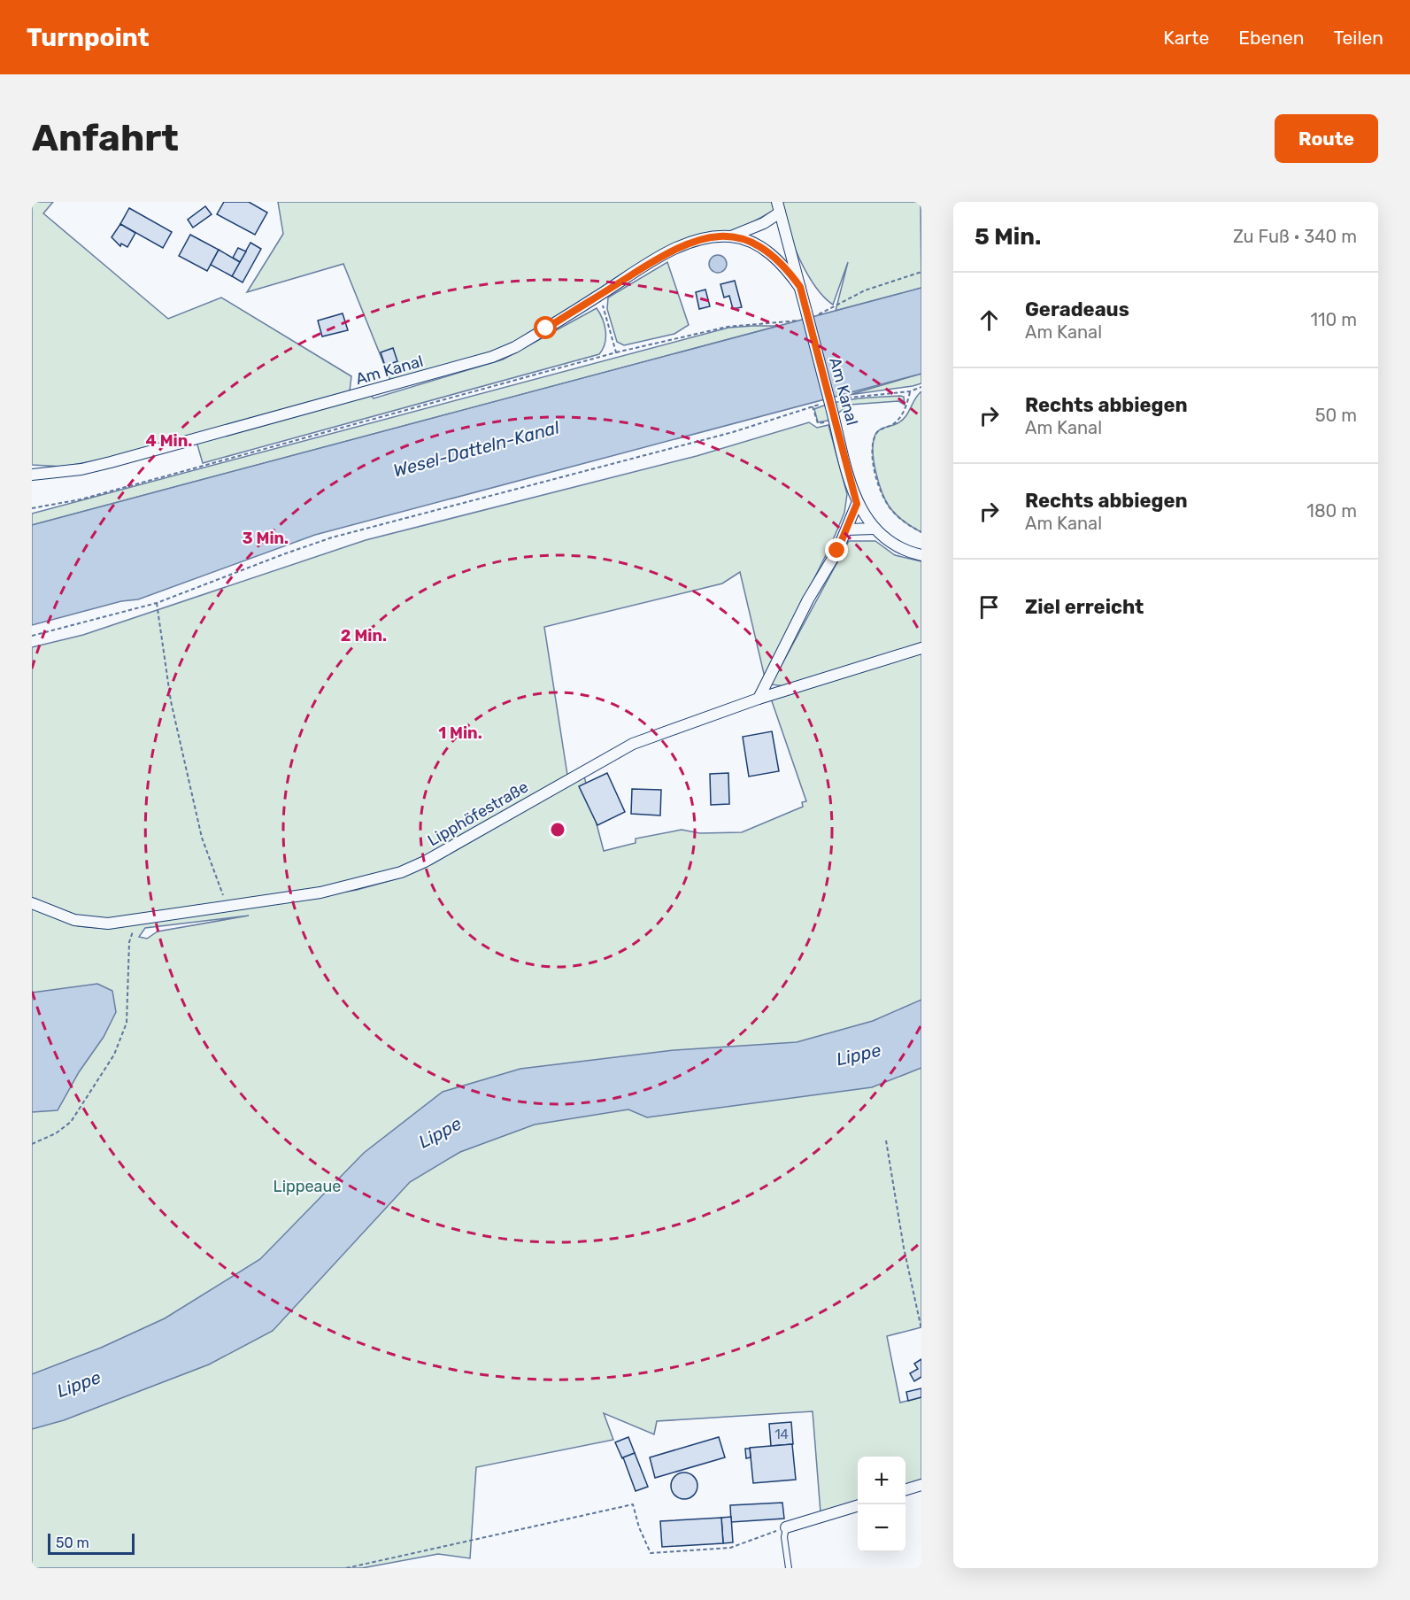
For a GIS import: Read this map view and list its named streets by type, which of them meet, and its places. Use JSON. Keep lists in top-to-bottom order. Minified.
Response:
{"streets":{"street":["Am Kanal","Lipphöfestraße"]},"water":["Wesel-Datteln-Kanal","Lippe"],"parks":["Lippeaue"],"house_numbers":["14"],"scale_bar":"50 m","page":{"header":"Turnpoint","nav":["Karte","Ebenen","Teilen"],"buttons":"Route","title":"Anfahrt","heading":["5 Min.","Zu Fuß · 340 m"],"list":[["Geradeaus","Am Kanal","110 m"],["Rechts abbiegen","Am Kanal","50 m"],["Rechts abbiegen","Am Kanal","180 m"],"Ziel erreicht"],"map_buttons":["+","−"],"scale":"50 m"},"rings":["4 Min.","3 Min.","2 Min.","1 Min."]}
